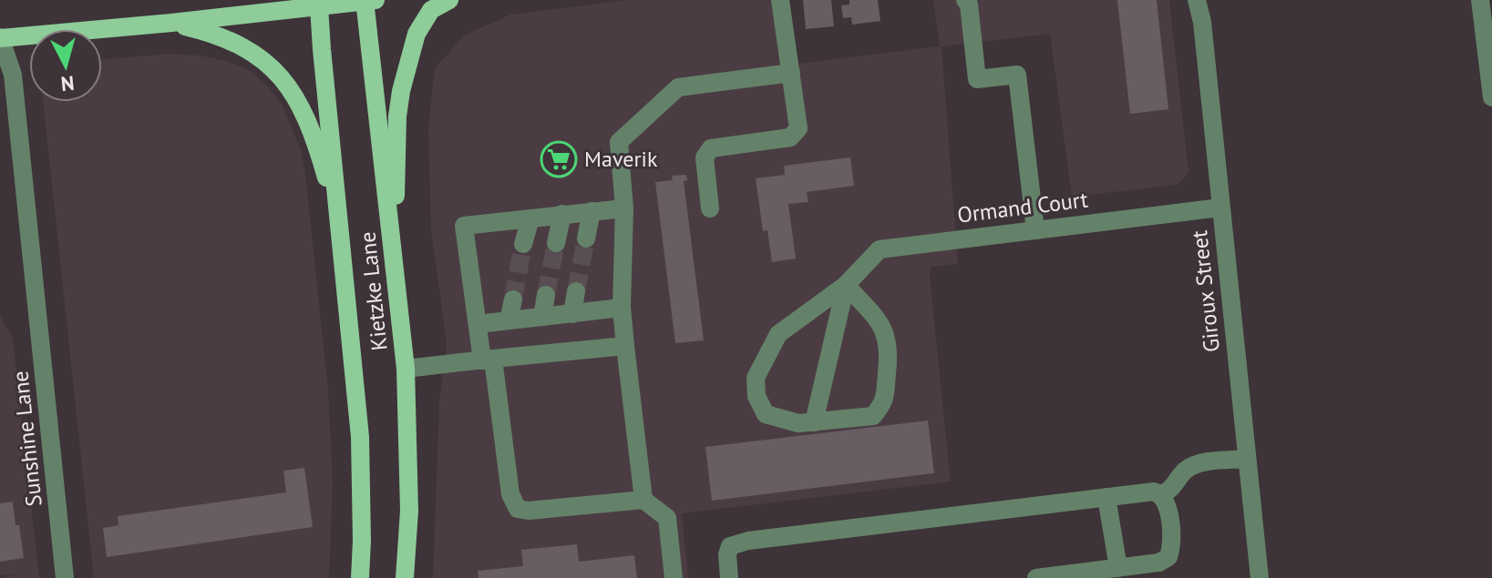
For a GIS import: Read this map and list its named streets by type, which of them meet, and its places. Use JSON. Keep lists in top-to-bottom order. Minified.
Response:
{"streets":{"main road":["Kietzke Lane"],"street":["Ormand Court","Giroux Street","Sunshine Lane"]},"crossings":[["Ormand Court","Giroux Street"]],"places":{"supermarket":["Maverik"]},"north":"bottom"}
